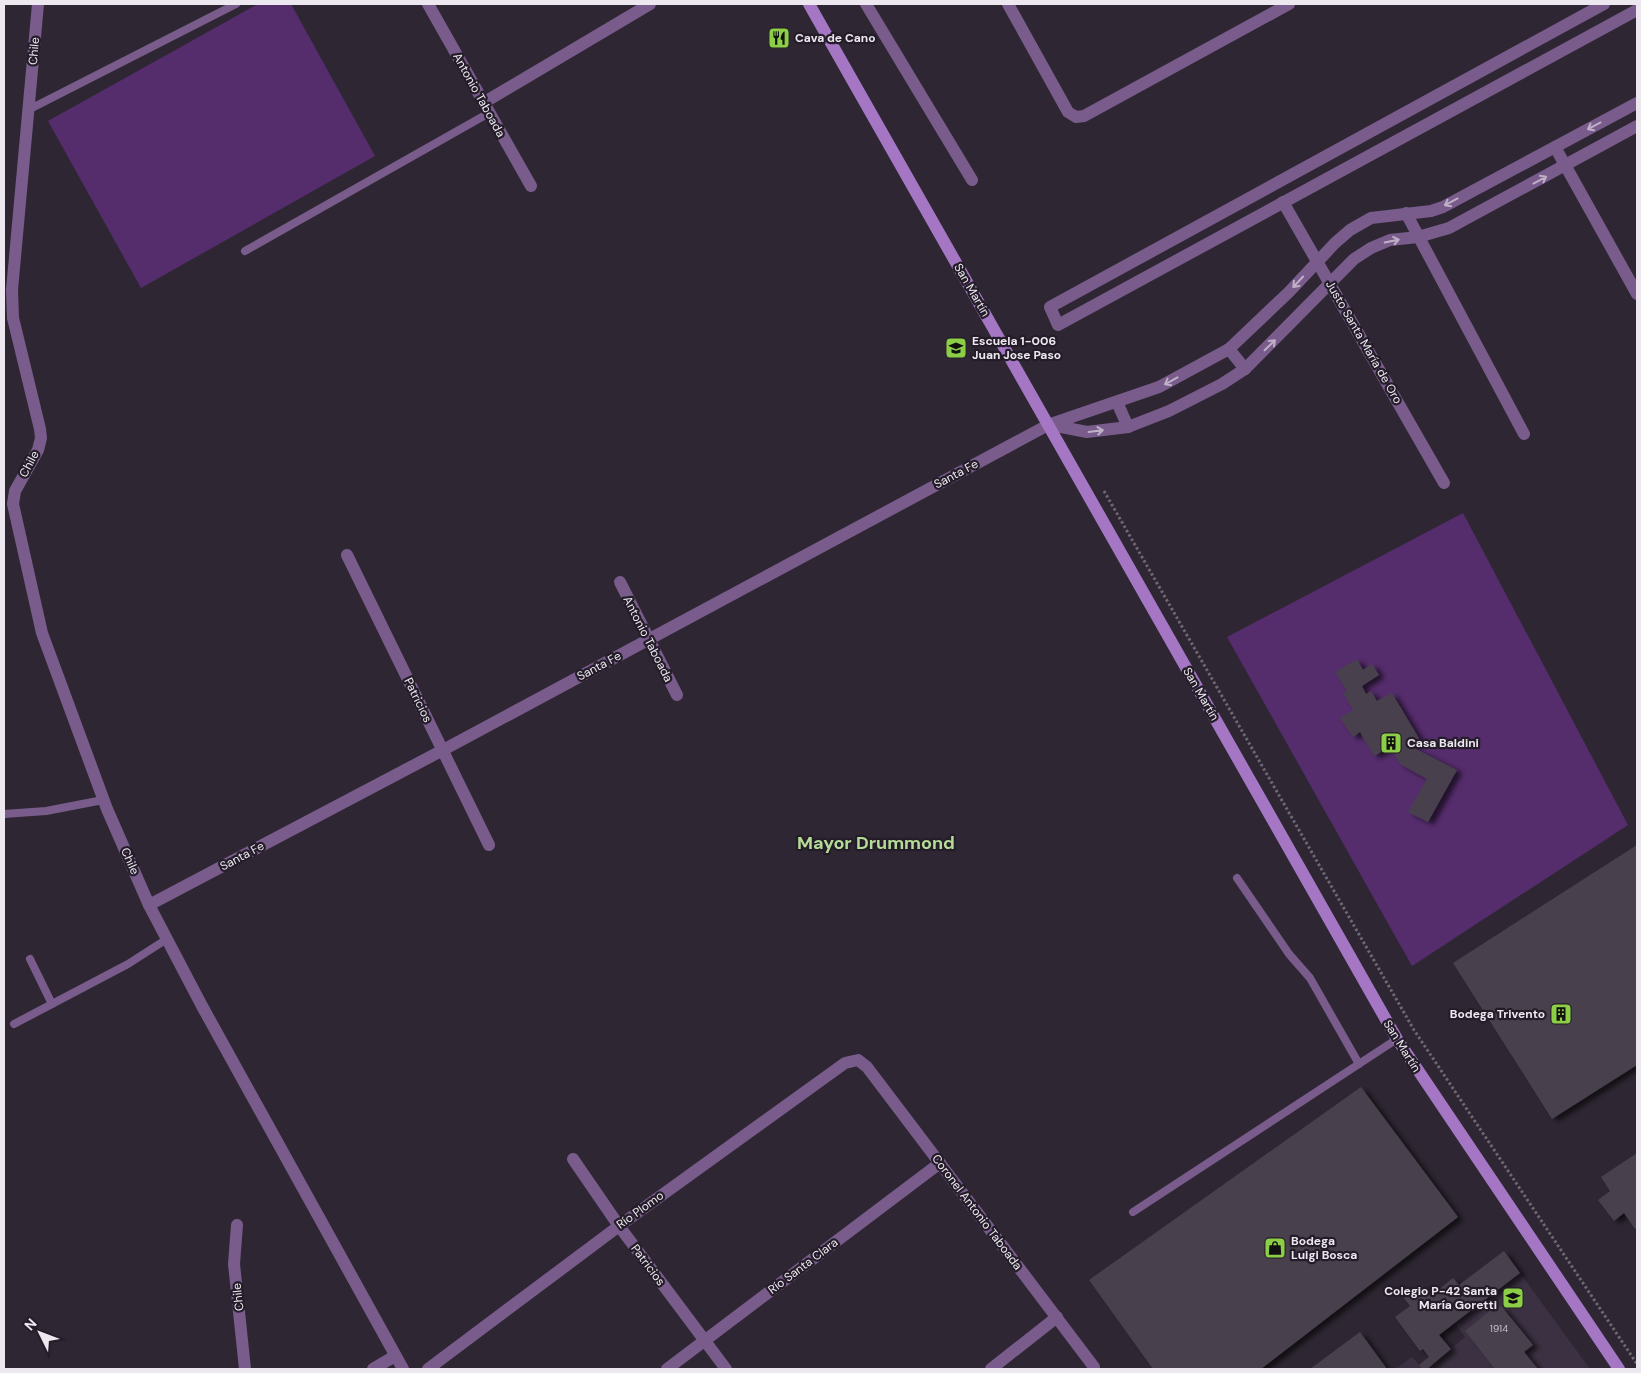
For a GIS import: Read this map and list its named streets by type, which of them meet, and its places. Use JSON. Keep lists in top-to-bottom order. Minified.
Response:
{"streets":{"main road":["San Martín"],"street":["Chile","Antonio Taboada","Justo Santa María de Oro","Santa Fe","Patricios","Río Plomo","Coronel Antonio Taboada","Río Santa Clara"]},"crossings":[["Chile","Santa Fe"],["Antonio Taboada","Santa Fe"],["San Martín","Santa Fe"],["Justo Santa María de Oro","Santa Fe"],["Santa Fe","Patricios"],["Patricios","Río Plomo"],["Patricios","Río Santa Clara"],["Río Plomo","Coronel Antonio Taboada"],["Coronel Antonio Taboada","Río Santa Clara"]],"districts":["Mayor Drummond"],"places":{"restaurant":["Cava de Cano"],"school or university":["Escuela 1-006 Juan Jose Paso","Colegio P-42 Santa María Goretti"],"building":["Casa Baldini","Bodega Trivento"],"shop":["Bodega Luigi Bosca"]},"house_numbers":["1914"],"north":"top left"}
